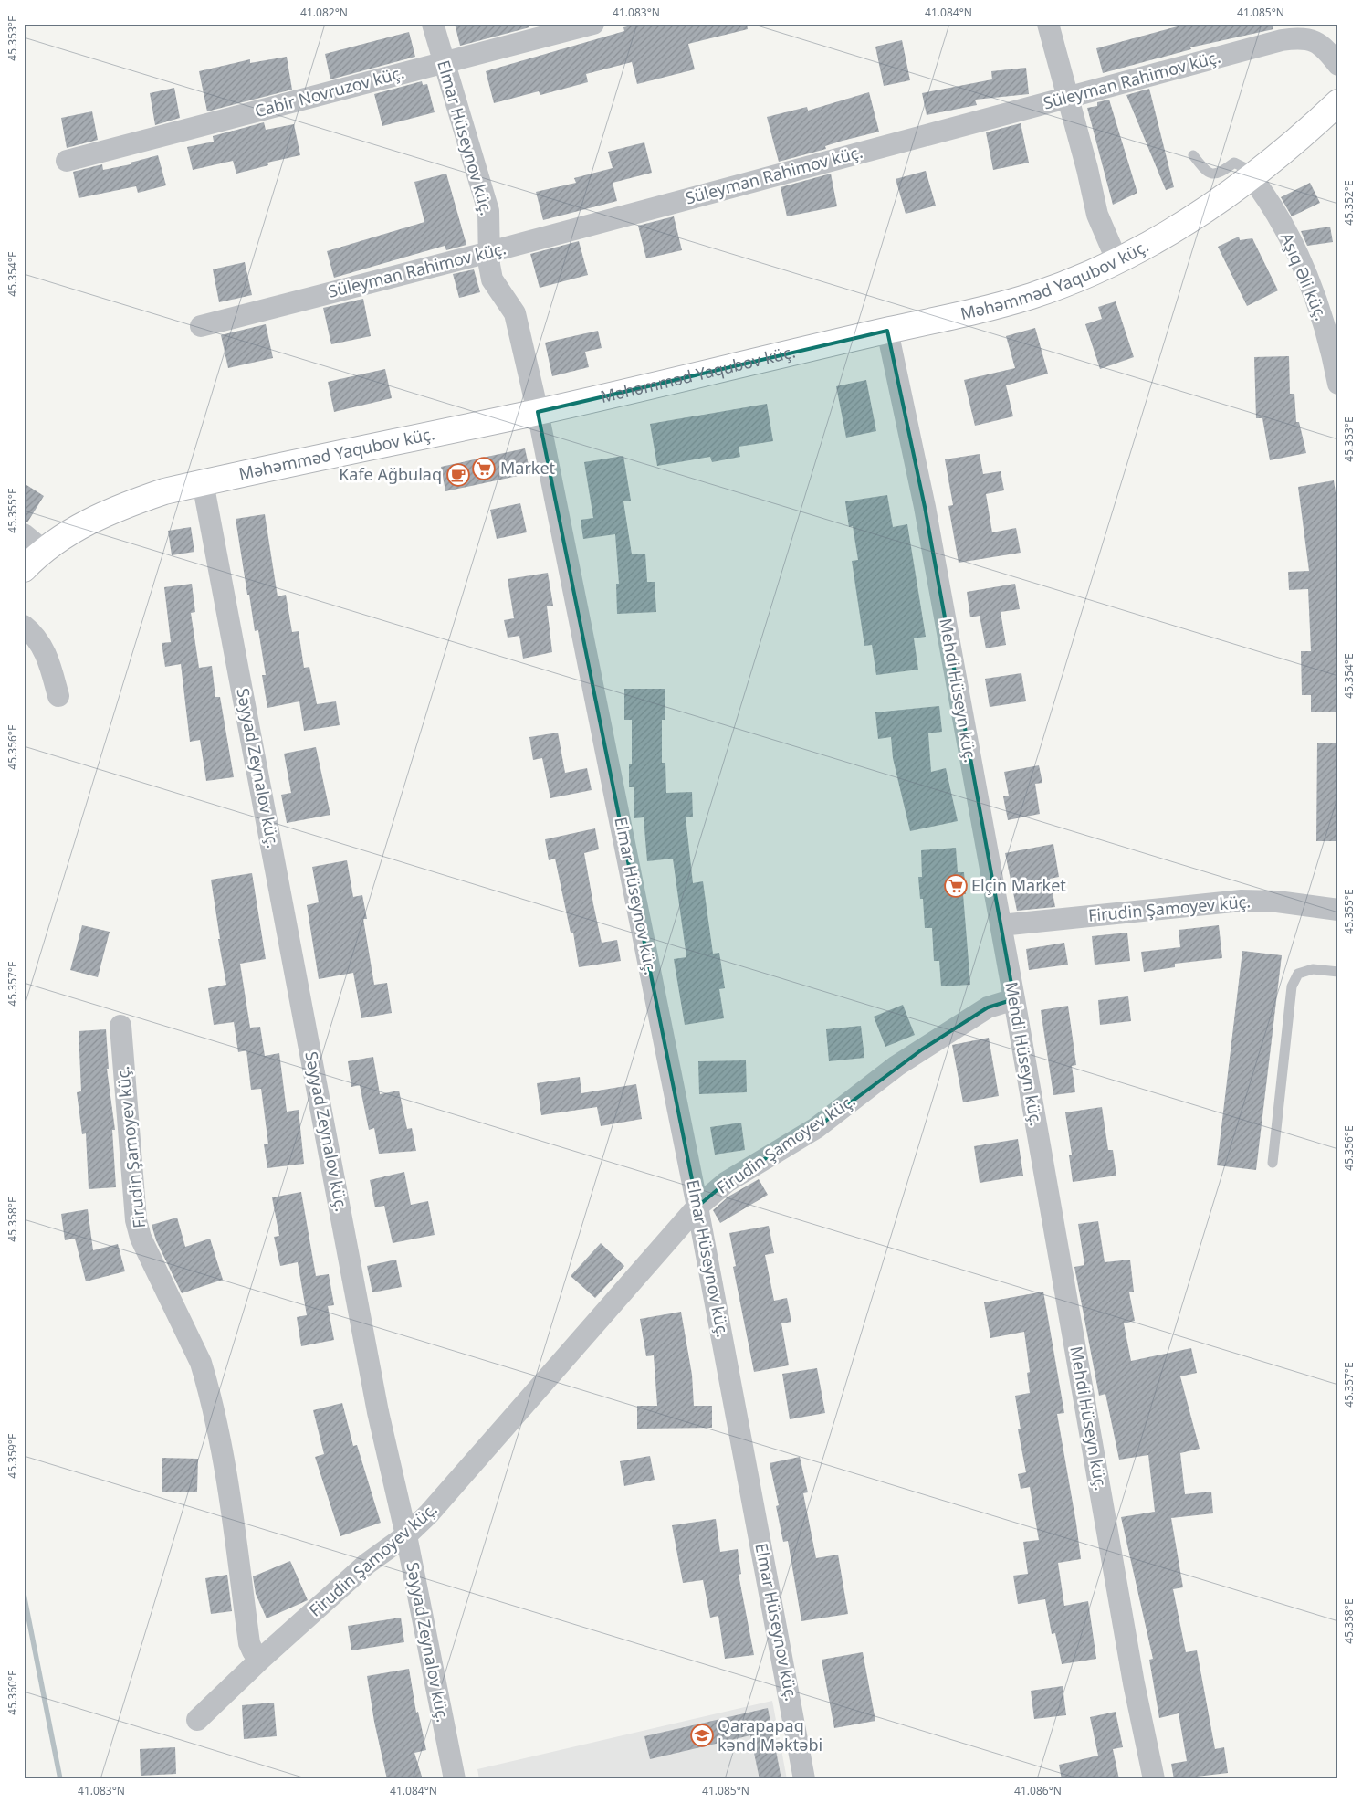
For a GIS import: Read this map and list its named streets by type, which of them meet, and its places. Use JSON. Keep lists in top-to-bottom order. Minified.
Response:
{"streets":{"main road":["Məhəmməd Yaqubov küç."],"street":["Süleyman Rahimov küç.","Cabir Novruzov küç.","Elmar Hüseynov küç.","Aşıq Əli küç.","Mehdi Hüseyn küç.","Səyyad Zeynalov küç.","Firudin Şamoyev küç."]},"crossings":[["Süleyman Rahimov küç.","Elmar Hüseynov küç."],["Cabir Novruzov küç.","Elmar Hüseynov küç."],["Elmar Hüseynov küç.","Məhəmməd Yaqubov küç."],["Elmar Hüseynov küç.","Firudin Şamoyev küç."],["Aşıq Əli küç.","Məhəmməd Yaqubov küç."],["Məhəmməd Yaqubov küç.","Mehdi Hüseyn küç."],["Məhəmməd Yaqubov küç.","Səyyad Zeynalov küç."],["Mehdi Hüseyn küç.","Firudin Şamoyev küç."],["Səyyad Zeynalov küç.","Firudin Şamoyev küç."]],"places":{"supermarket":["Market","Elçin Market"],"cafe":["Kafe Ağbulaq"],"school or university":["Qarapapaq kənd Məktəbi"]},"coordinates":["41.082°N","41.083°N","41.084°N","41.085°N","45.353°E","45.352°E","45.354°E","45.355°E","45.356°E","45.357°E","45.358°E","45.359°E","45.360°E","41.086°N"]}
